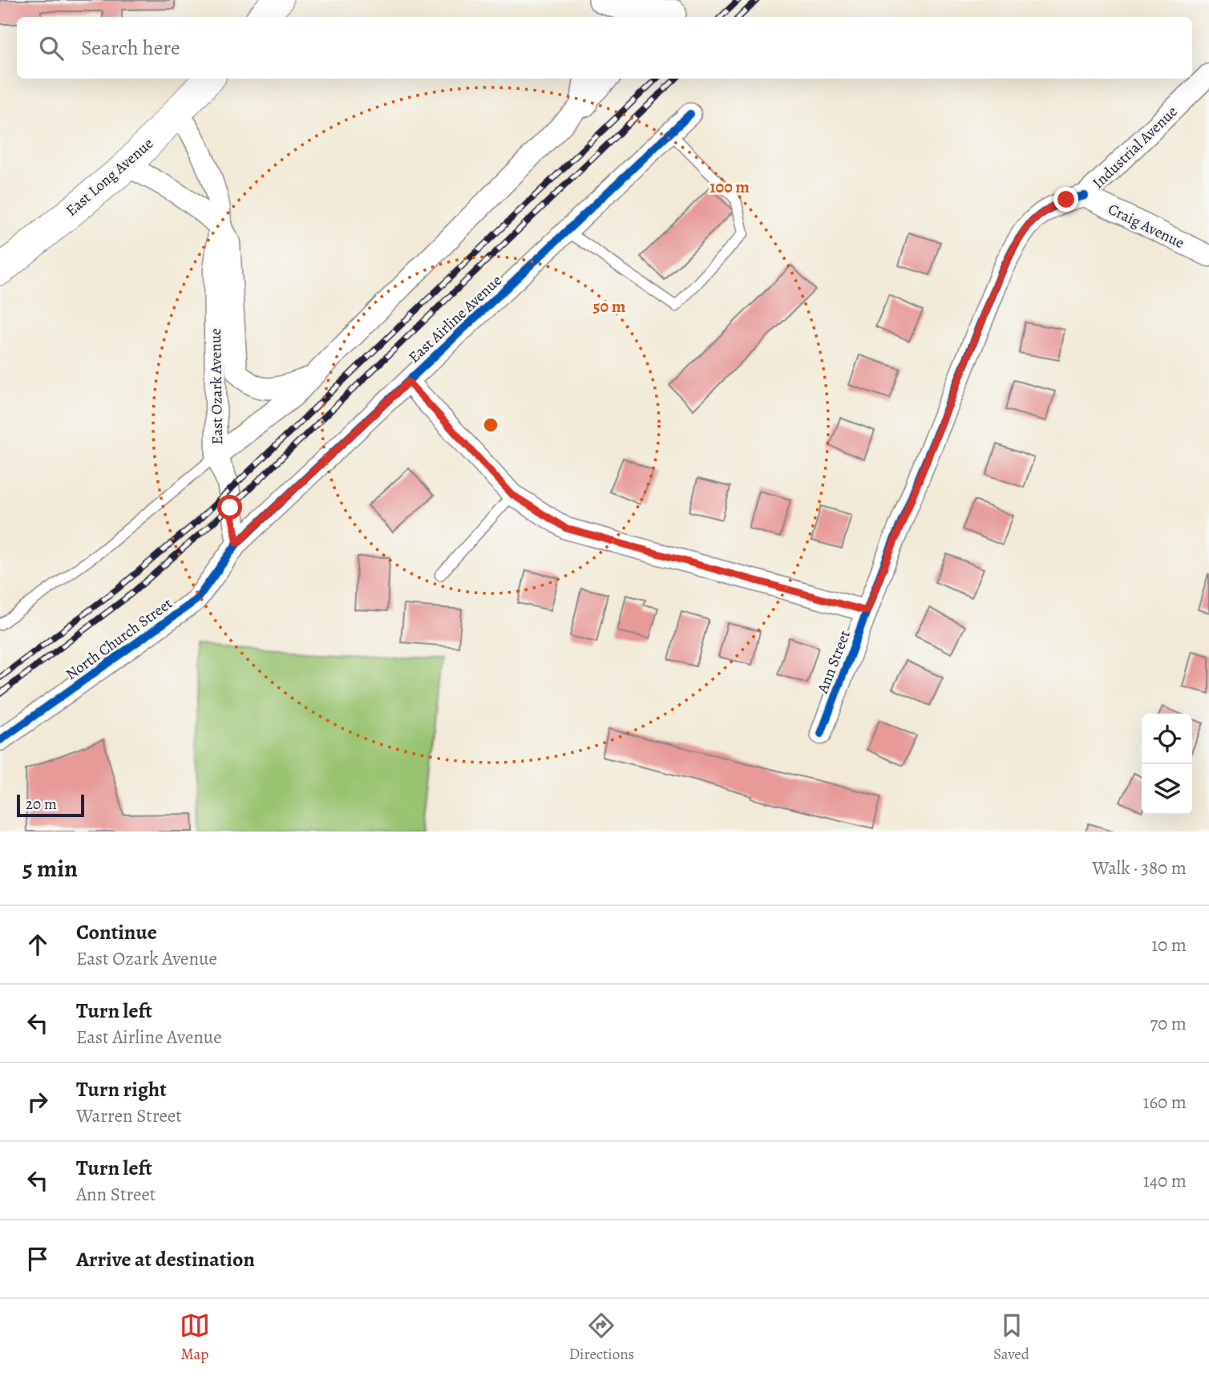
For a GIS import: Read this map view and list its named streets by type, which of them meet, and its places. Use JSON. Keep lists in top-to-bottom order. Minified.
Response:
{"streets":{"main road":["East Long Avenue"],"street":["Industrial Avenue","Craig Avenue","East Airline Avenue","East Ozark Avenue","North Church Street","Ann Street"]},"crossings":[["Industrial Avenue","Craig Avenue"],["Industrial Avenue","Ann Street"],["East Long Avenue","East Ozark Avenue"],["Craig Avenue","Ann Street"],["East Airline Avenue","East Ozark Avenue"],["East Airline Avenue","North Church Street"],["East Ozark Avenue","North Church Street"]],"scale_bar":"20 m","page":{"search":"Search here","scale":"20 m","heading":["5 min","Walk · 380 m"],"list":[["Continue","East Ozark Avenue","10 m"],["Turn left","East Airline Avenue","70 m"],["Turn right","Warren Street","160 m"],["Turn left","Ann Street","140 m"],"Arrive at destination"],"nav":["Map","Directions","Saved"]},"rings":["100 m","50 m"]}
